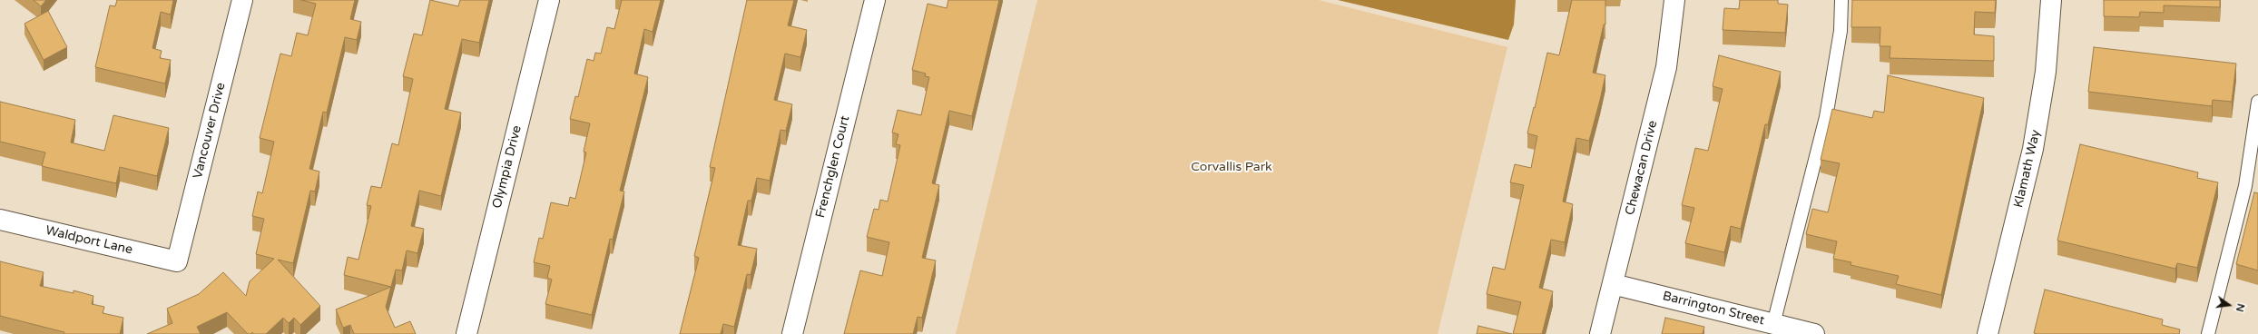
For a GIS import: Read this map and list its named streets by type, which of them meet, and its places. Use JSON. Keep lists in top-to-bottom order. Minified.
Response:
{"streets":{"street":["Vancouver Drive","Olympia Drive","Frenchglen Court","Chewacan Drive","Klamath Way","Waldport Lane","Barrington Street"]},"crossings":[["Vancouver Drive","Waldport Lane"],["Chewacan Drive","Barrington Street"]],"parks":["Corvallis Park"],"north":"right"}
